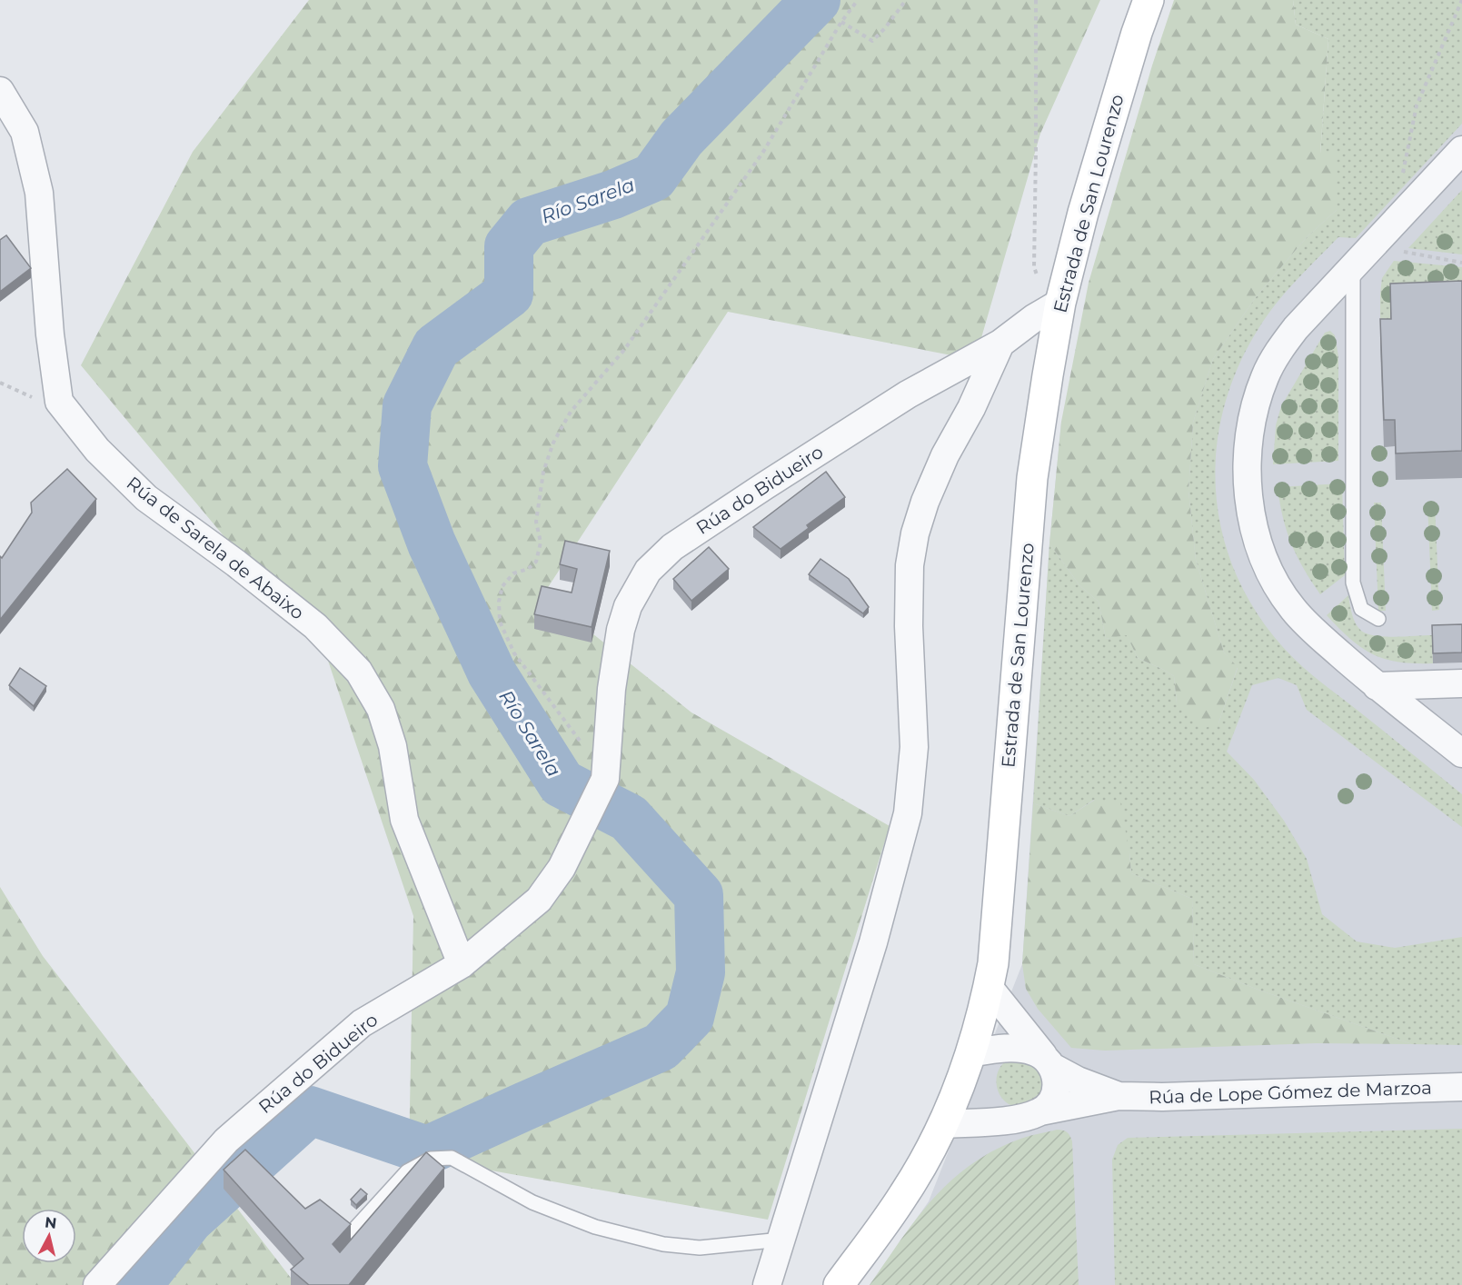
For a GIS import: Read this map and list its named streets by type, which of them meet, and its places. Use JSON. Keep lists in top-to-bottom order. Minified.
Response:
{"streets":{"street":["Estrada de San Lourenzo","Rúa do Bidueiro","Rúa de Sarela de Abaixo","Rúa de Lope Gómez de Marzoa"]},"crossings":[["Estrada de San Lourenzo","Rúa do Bidueiro"],["Estrada de San Lourenzo","Rúa de Lope Gómez de Marzoa"],["Rúa do Bidueiro","Rúa de Sarela de Abaixo"]],"water":["Río Sarela"],"north":"top"}
